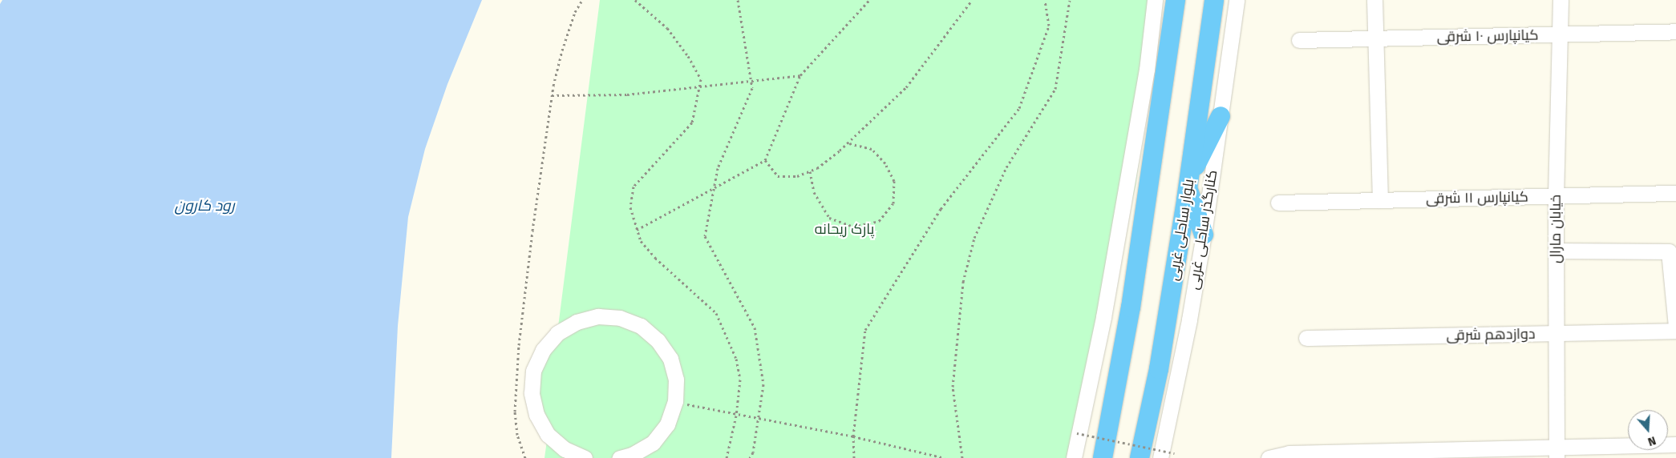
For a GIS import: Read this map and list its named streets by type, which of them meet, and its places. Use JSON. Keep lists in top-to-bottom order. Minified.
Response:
{"streets":{"main road":["بلوار ساحلی غربی"],"street":["کیانپارس ۱۰ شرقی","کیانپارس ۱۱ شرقی","خیابان مارال","کنارگذر ساحلی غربی","دوازدهم شرقی"]},"crossings":[["کیانپارس ۱۰ شرقی","خیابان مارال"],["کیانپارس ۱۱ شرقی","خیابان مارال"],["خیابان مارال","دوازدهم شرقی"]],"water":["رود کارون"],"parks":["پارک ریحانه"],"north":"bottom"}
